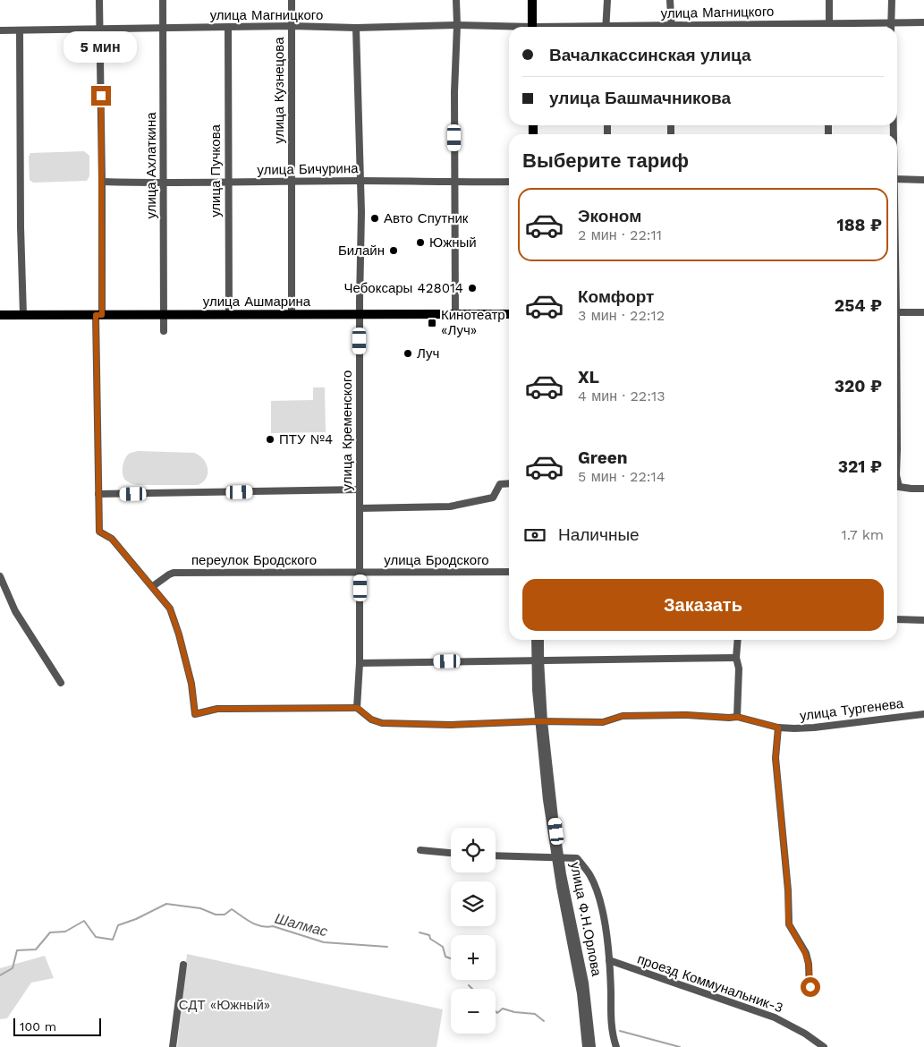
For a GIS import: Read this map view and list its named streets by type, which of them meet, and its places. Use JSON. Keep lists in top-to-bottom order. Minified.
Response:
{"streets":{"main road":["улица Ашмарина"],"street":["улица Магницкого","улица Кузнецова","улица Ахлаткина","улица Бичурина","улица Пучкова","улица Кременского","переулок Бродского","улица Бродского","улица Тургенева","улица Ф.Н.Орлова","проезд Коммунальник-3"]},"crossings":[["улица Магницкого","улица Кузнецова"],["улица Магницкого","улица Ахлаткина"],["улица Магницкого","улица Пучкова"],["улица Магницкого","улица Кременского"],["улица Кузнецова","улица Бичурина"],["улица Кузнецова","улица Ашмарина"],["улица Ахлаткина","улица Бичурина"],["улица Ахлаткина","улица Ашмарина"],["улица Бичурина","улица Пучкова"],["улица Бичурина","улица Кременского"],["улица Пучкова","улица Ашмарина"],["улица Ашмарина","улица Кременского"],["улица Кременского","переулок Бродского"],["улица Кременского","улица Бродского"],["улица Кременского","улица Тургенева"],["переулок Бродского","улица Бродского"],["улица Тургенева","улица Ф.Н.Орлова"]],"water":["Шалмас"],"parks":["СДТ «Южный»"],"places":{"other":["Авто Спутник","Южный","Билайн","Чебоксары 428014","Луч","ПТУ №4"],"transit":["Кинотеатр «Луч»"]},"scale_bar":"100 m","page":{"banner":["Вачалкассинская улица","улица Башмачникова"],"bubble":"5 мин","heading":"Выберите тариф","list":[{"name":"Эконом","note":"2 мин · 22:11","value":"188 ₽"},{"name":"Комфорт","note":"3 мин · 22:12","value":"254 ₽"},{"name":"XL","note":"4 мин · 22:13","value":"320 ₽"},{"name":"Green","note":"5 мин · 22:14","value":"321 ₽"}],"pay":["Наличные","1.7 km"],"buttons":"Заказать","map_buttons":["+","−"],"scale":"100 m"}}
